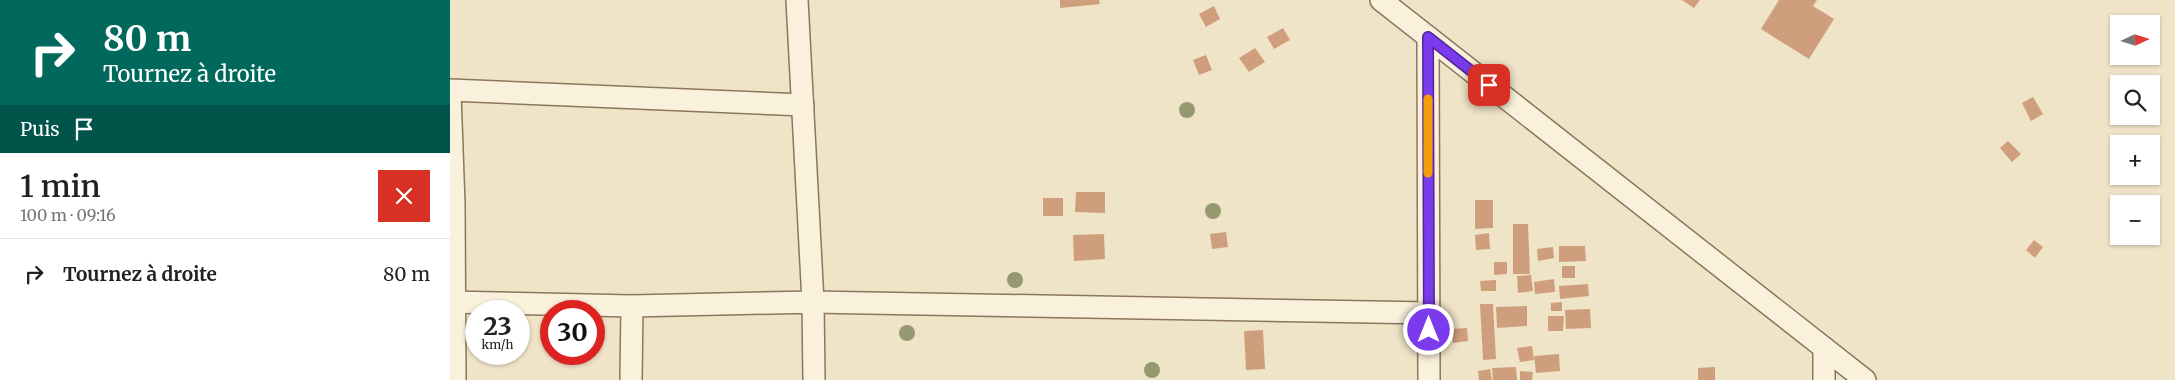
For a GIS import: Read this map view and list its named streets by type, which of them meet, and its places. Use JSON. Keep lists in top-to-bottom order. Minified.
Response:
{"north":"right","page":{"turn":["80 m","Tournez à droite"],"map_buttons":["+","−"],"then":"Puis","heading":["1 min","100 m · 09:16"],"list":[{"name":"Tournez à droite","value":"80 m"}],"speed":"23 km/h","limit":"30"}}
